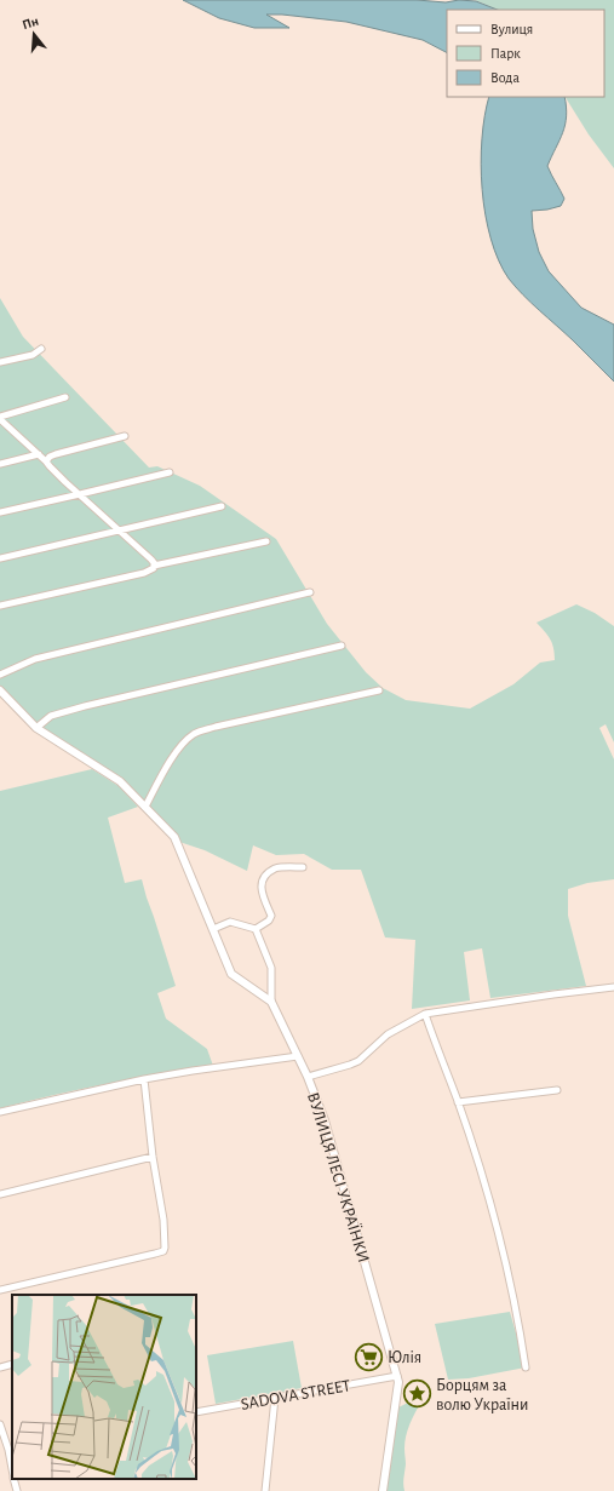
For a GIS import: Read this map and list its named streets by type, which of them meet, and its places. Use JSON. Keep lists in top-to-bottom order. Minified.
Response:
{"streets":{"street":["ВУЛИЦЯ ЛЕСІ УКРАЇНКИ","SADOVA STREET"]},"crossings":[["ВУЛИЦЯ ЛЕСІ УКРАЇНКИ","SADOVA STREET"]],"places":{"supermarket":["Юлія"],"place":["Борцям за волю України"]},"legend":["Вулиця","Парк","Вода"],"north":"top"}
